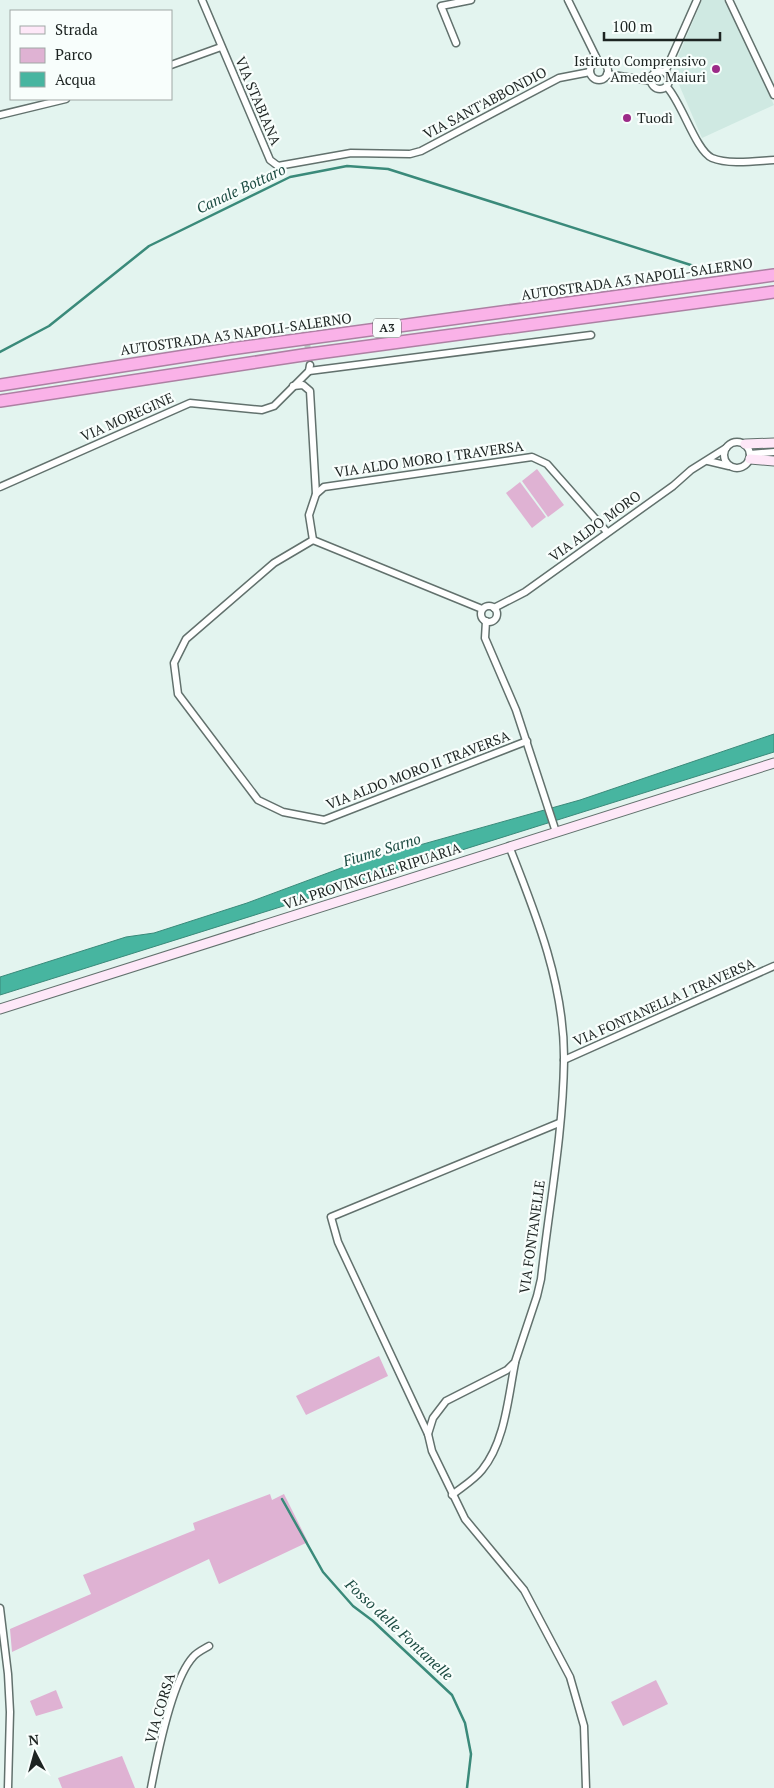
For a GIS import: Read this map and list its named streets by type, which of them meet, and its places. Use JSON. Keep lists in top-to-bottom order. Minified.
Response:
{"streets":{"highway":["AUTOSTRADA A3 NAPOLI-SALERNO","A3"],"main road":["VIA PROVINCIALE RIPUARIA"],"street":["VIA STABIANA","VIA SANT'ABBONDIO","VIA MOREGINE","VIA ALDO MORO I TRAVERSA","VIA ALDO MORO","VIA ALDO MORO II TRAVERSA","VIA FONTANELLA I TRAVERSA","VIA FONTANELLE","VIA CORSA"]},"crossings":[["VIA STABIANA","VIA SANT'ABBONDIO"],["VIA ALDO MORO I TRAVERSA","VIA ALDO MORO"],["VIA PROVINCIALE RIPUARIA","VIA FONTANELLE"],["VIA FONTANELLA I TRAVERSA","VIA FONTANELLE"]],"water":["Canale Bottaro","Fiume Sarno","Fosso delle Fontanelle"],"places":["Istituto Comprensivo Amedeo Maiuri","Tuodì"],"legend":["Strada","Parco","Acqua"],"scale_bar":"100 m","north":"top"}
